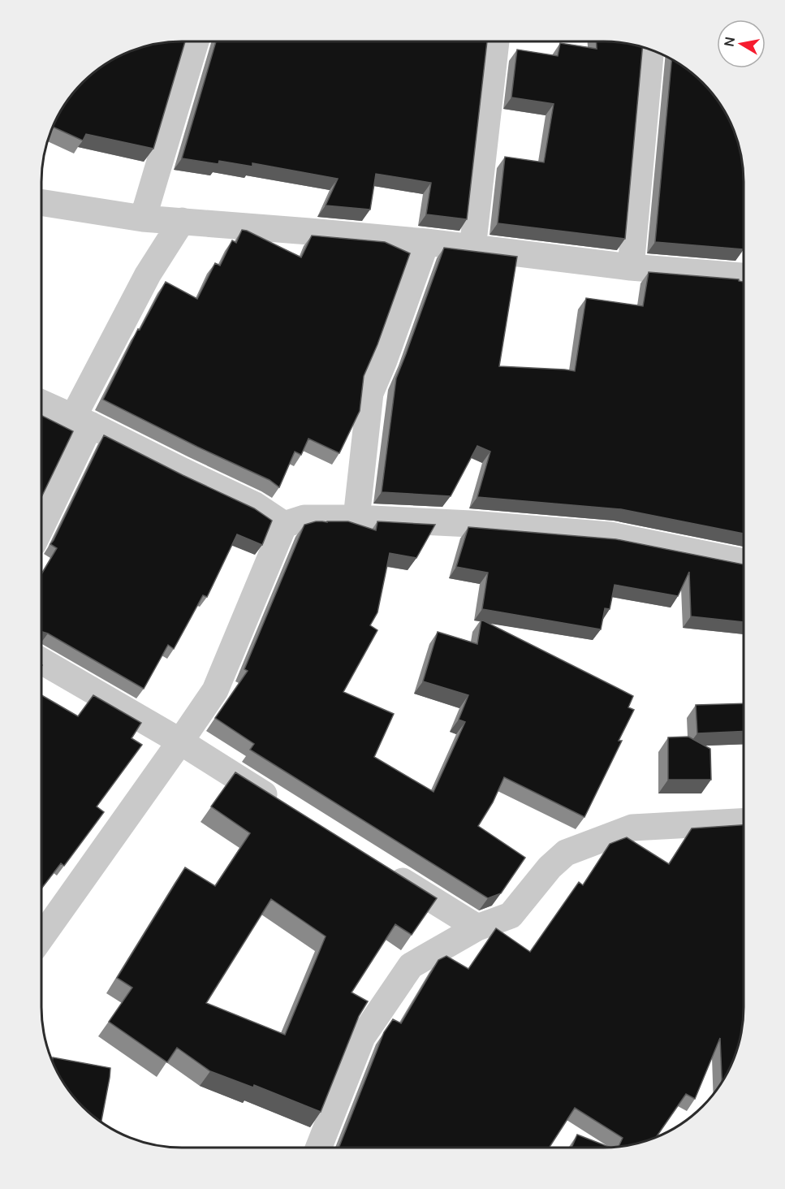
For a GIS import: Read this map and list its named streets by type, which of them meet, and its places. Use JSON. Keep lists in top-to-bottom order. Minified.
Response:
{"north":"left"}
